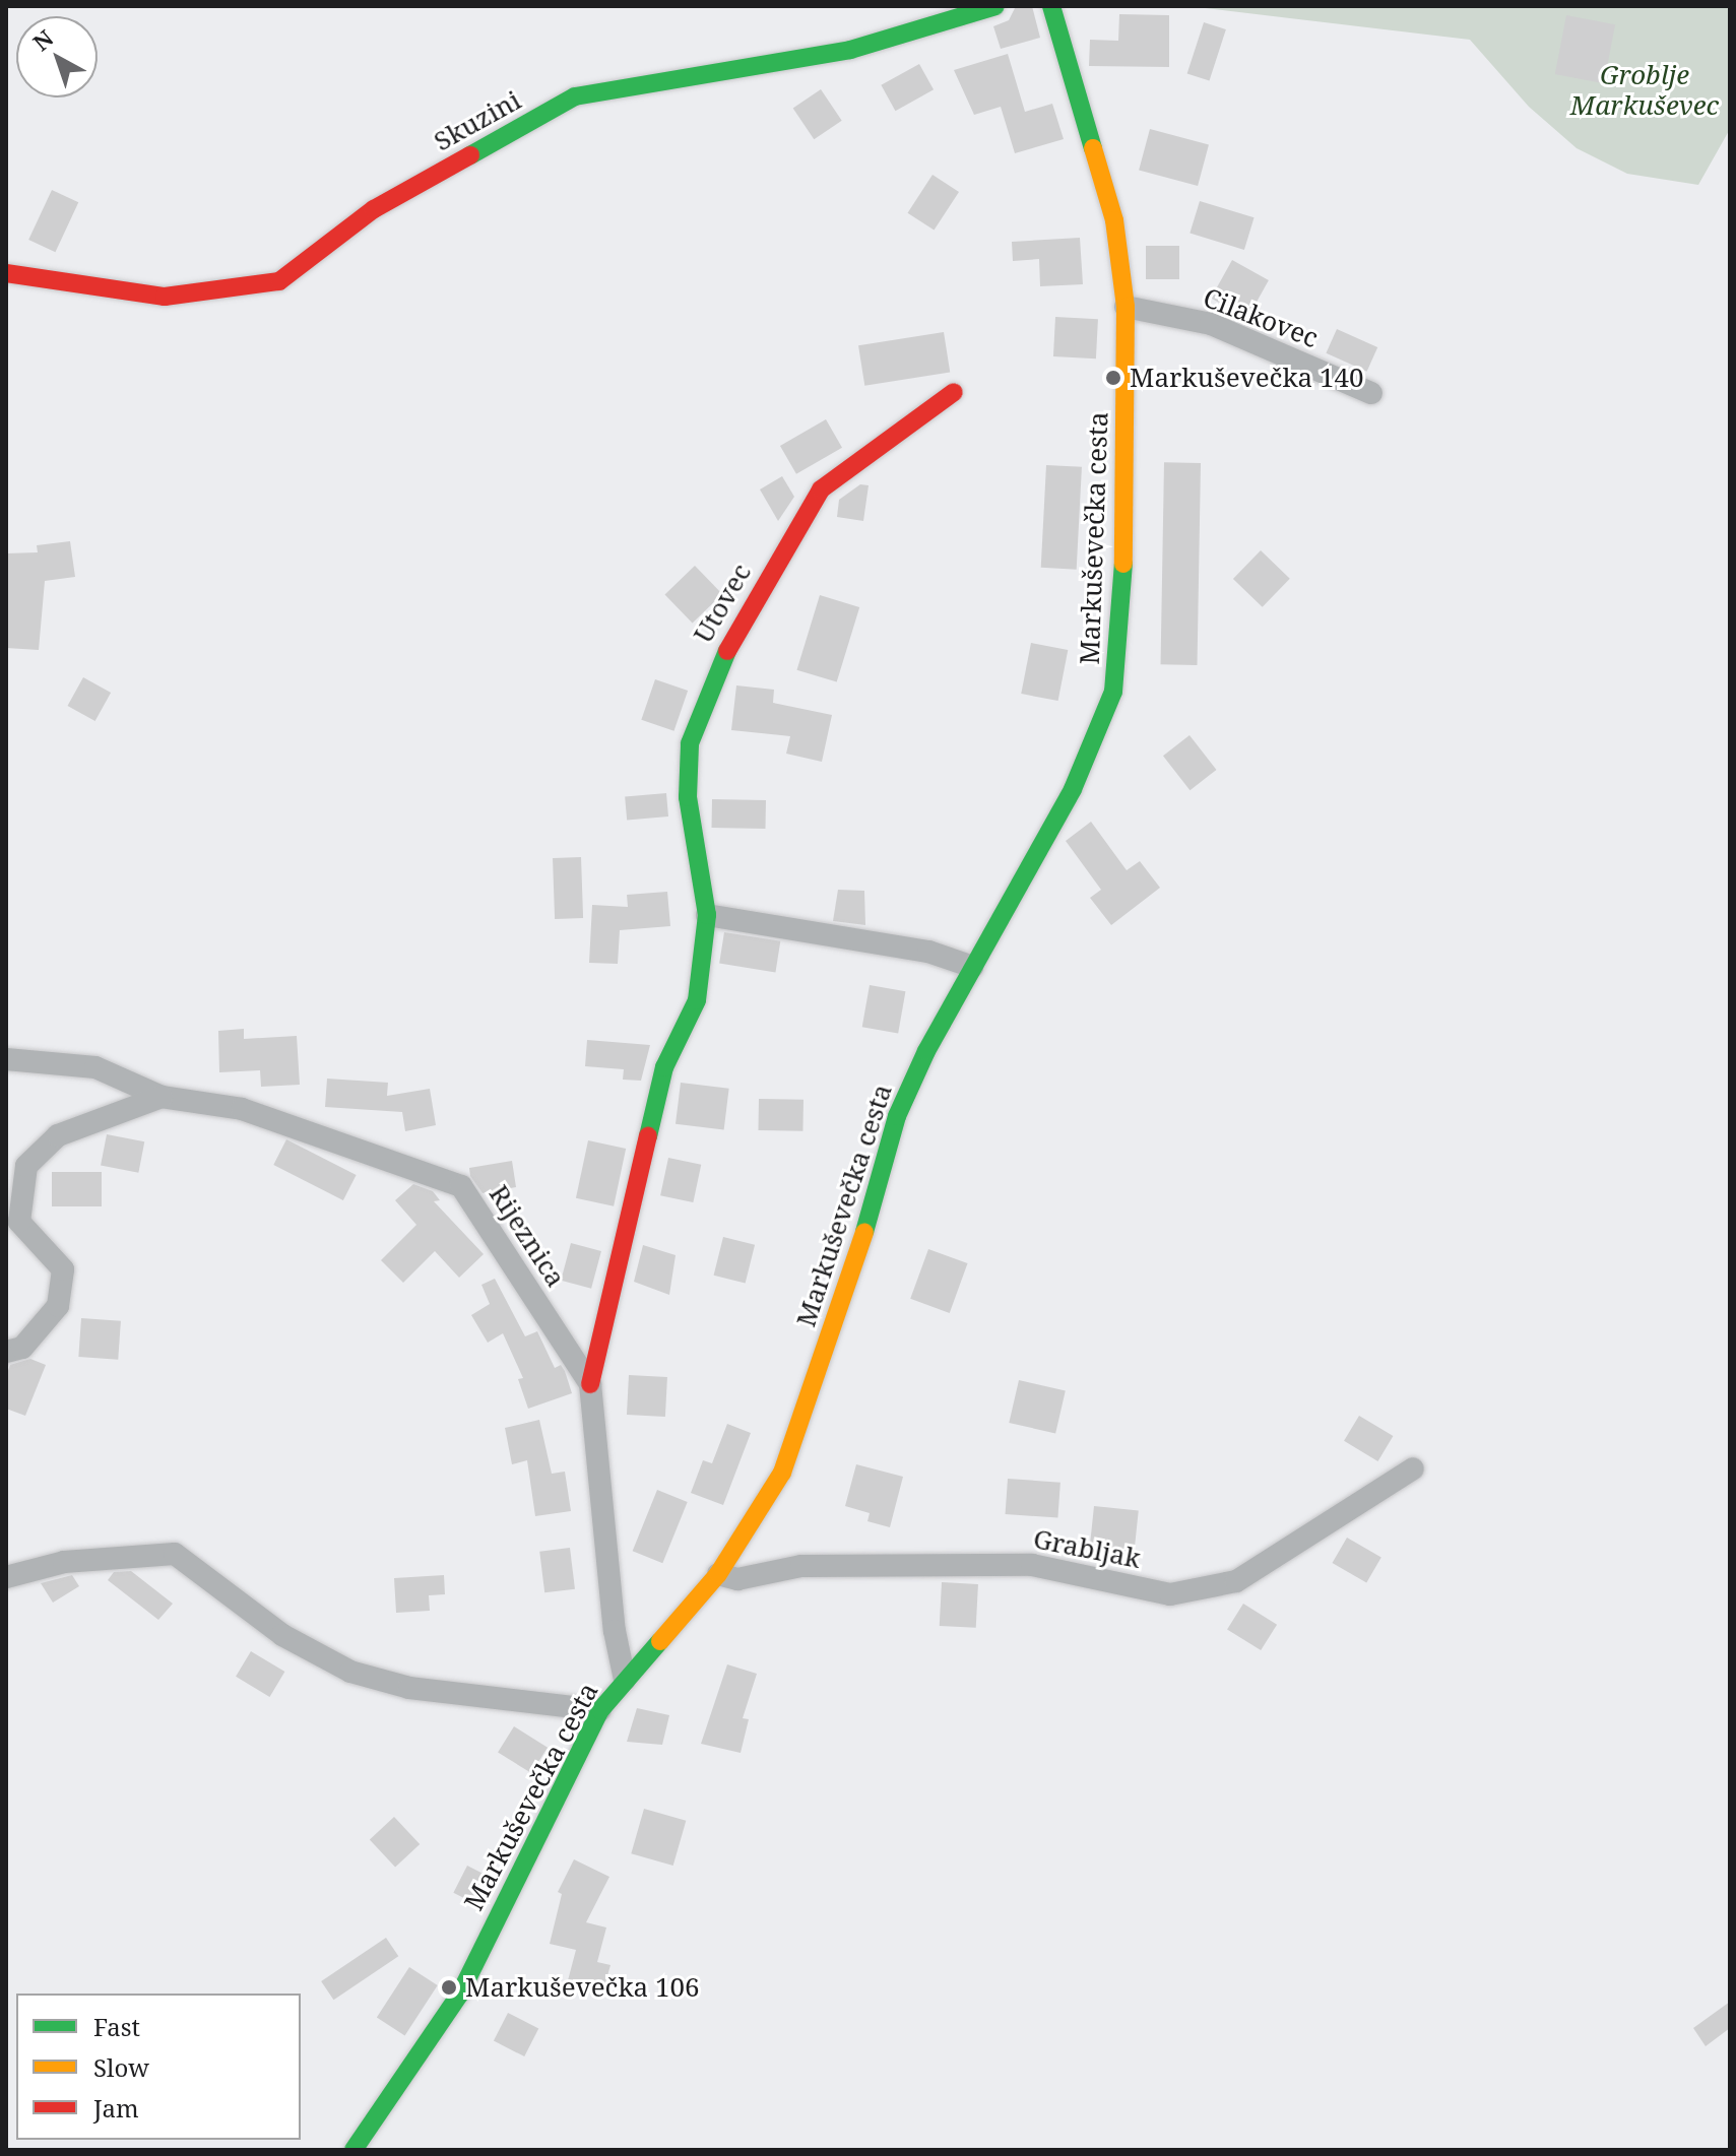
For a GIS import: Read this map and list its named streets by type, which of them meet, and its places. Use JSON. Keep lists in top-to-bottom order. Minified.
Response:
{"streets":{"main road":["Skuzini","Markuševečka cesta","Utovec"],"street":["Cilakovec","Rijeznica","Grabljak"]},"crossings":[["Cilakovec","Markuševečka cesta"],["Markuševečka cesta","Rijeznica"],["Markuševečka cesta","Grabljak"],["Utovec","Rijeznica"]],"parks":["Groblje Markuševec"],"places":["Markuševečka 140","Markuševečka 106"],"legend":["Fast","Slow","Jam"],"north":"top left"}
